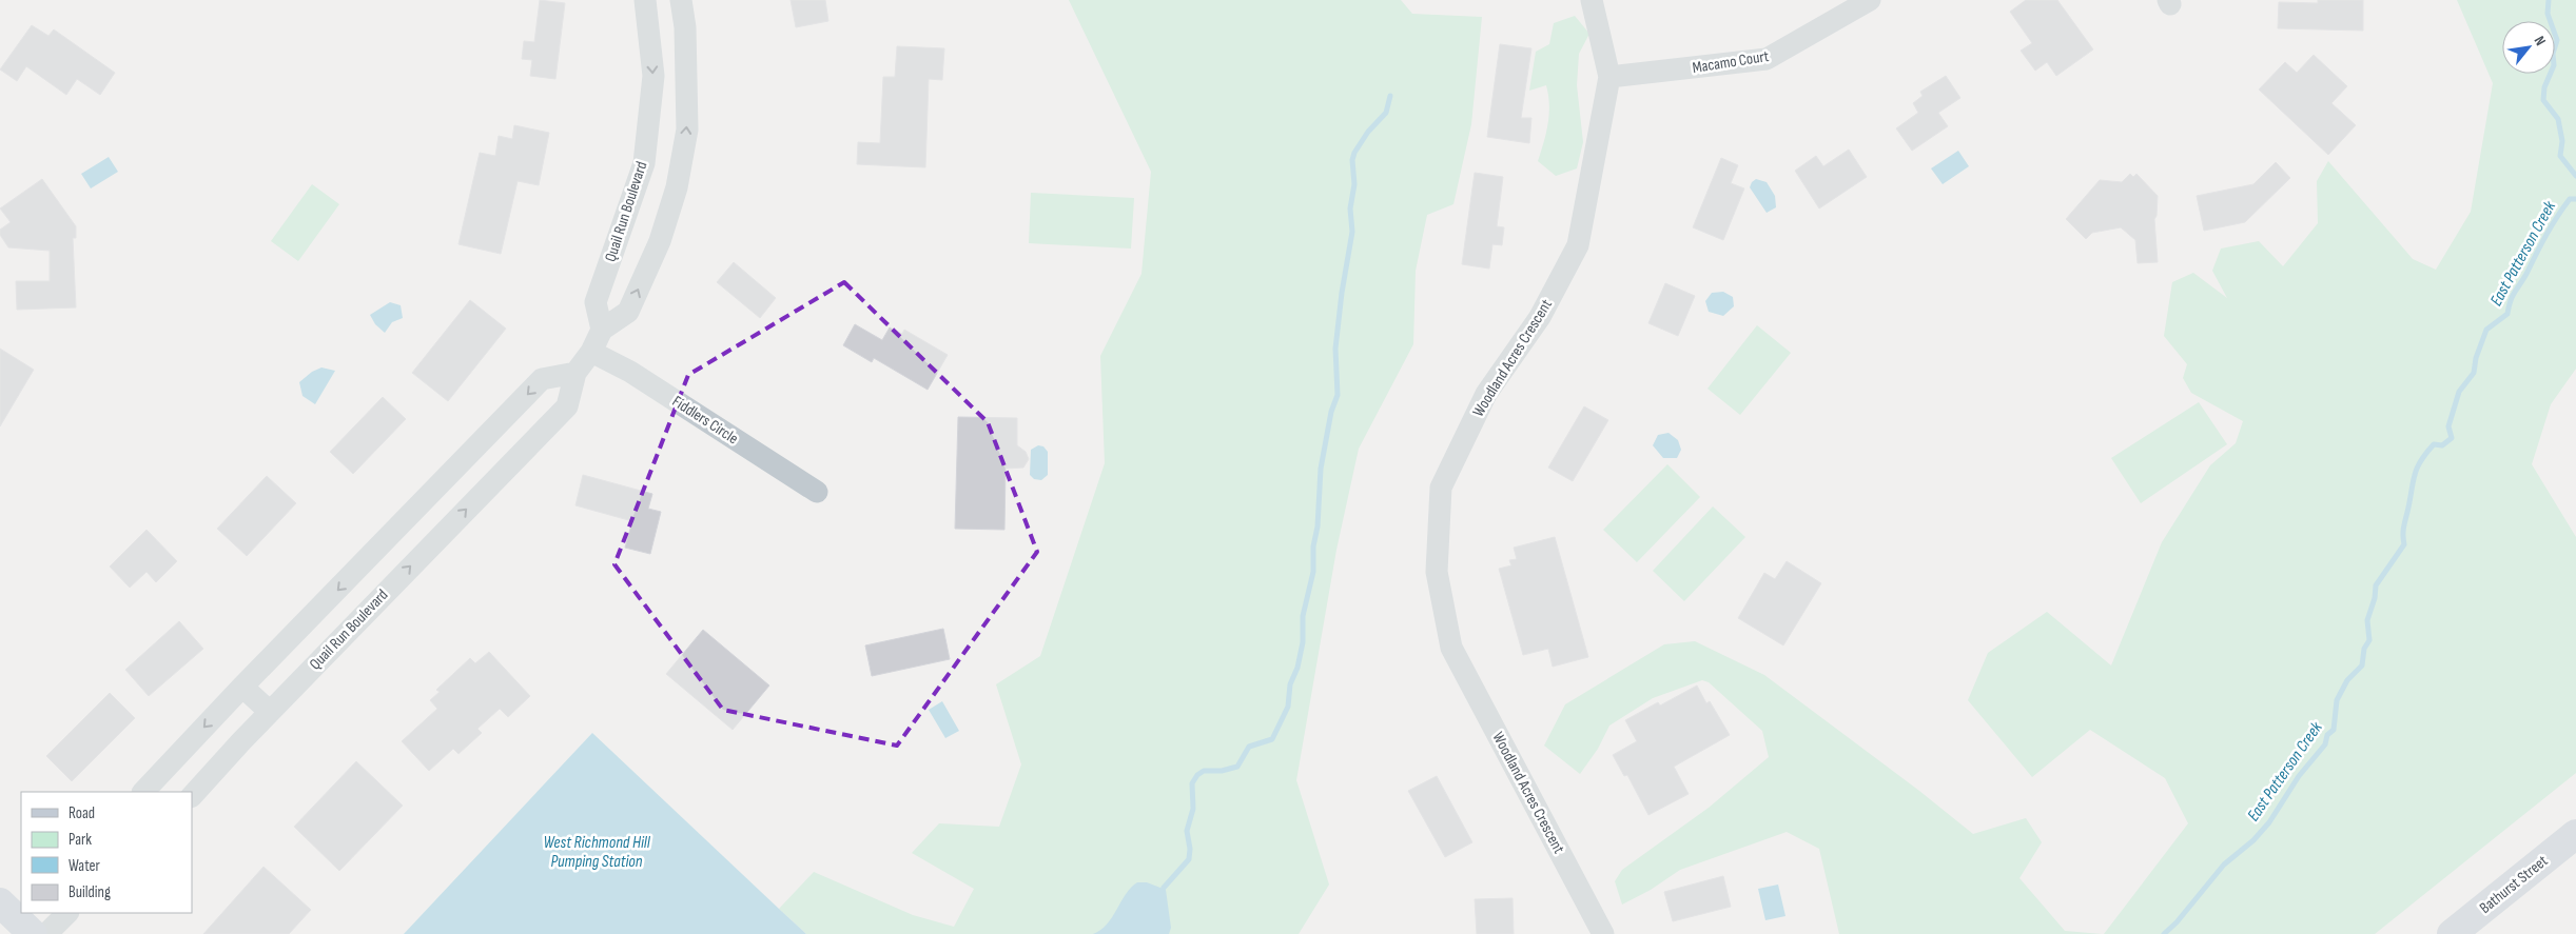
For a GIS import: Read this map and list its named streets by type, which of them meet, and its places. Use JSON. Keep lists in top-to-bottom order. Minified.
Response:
{"streets":{"main road":["Bathurst Street"],"street":["Macamo Court","Quail Run Boulevard","Woodland Acres Crescent","Fiddlers Circle"]},"crossings":[["Macamo Court","Woodland Acres Crescent"],["Quail Run Boulevard","Fiddlers Circle"]],"water":["East Patterson Creek","West Richmond Hill Pumping Station"],"legend":["Road","Park","Water","Building"],"north":"top right"}
